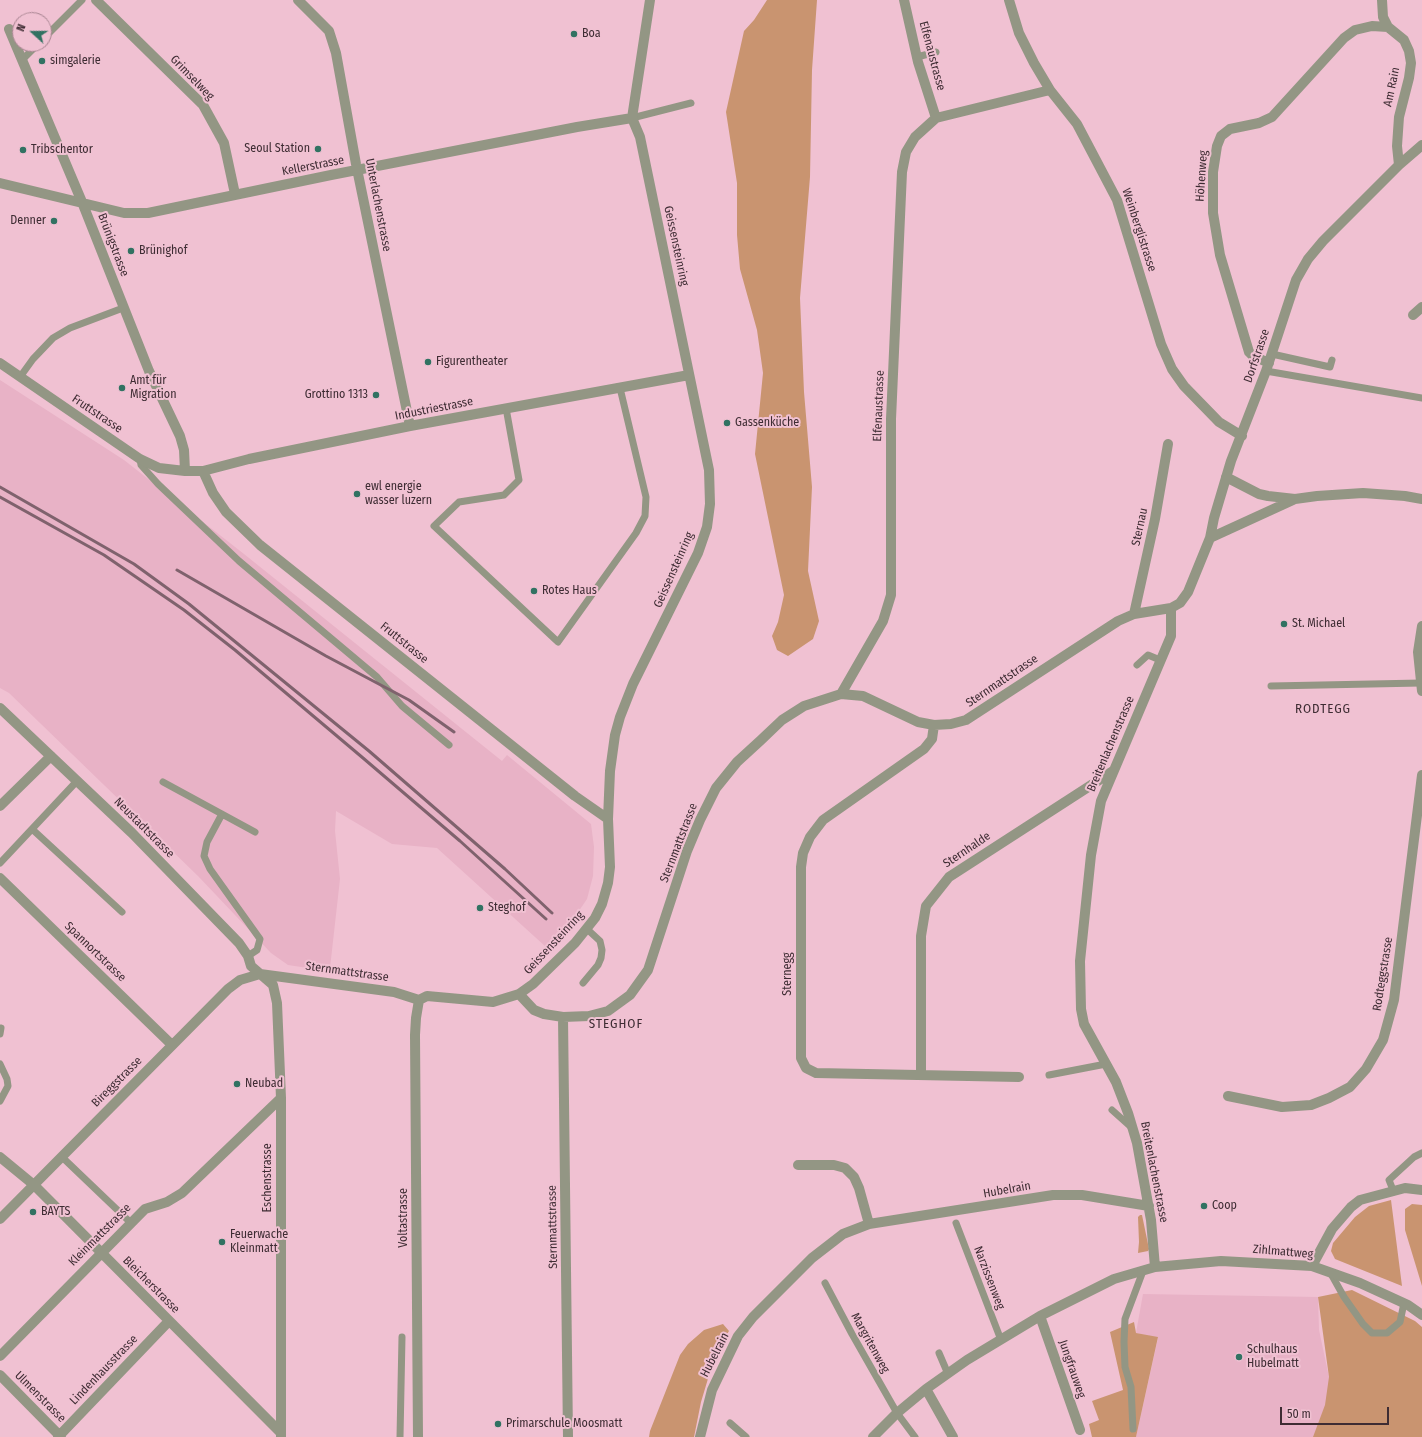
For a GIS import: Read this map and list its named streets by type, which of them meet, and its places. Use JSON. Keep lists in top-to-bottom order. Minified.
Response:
{"streets":{"street":["Elfenaustrasse","Grimselweg","Am Rain","Kellerstrasse","Höhenweg","Unterlachenstrasse","Weinberglistrasse","Brünigstrasse","Geissensteinring","Dorfstrasse","Industriestrasse","Fruttstrasse","Sternau","Sternmattstrasse","Breitenlachenstrasse","Neustadtstrasse","Sternhalde","Spannortstrasse","Sternegg","Rodteggstrasse","Bireggstrasse","Eschenstrasse","Hubelrain","Voltastrasse","Kleinmattstrasse","Zihlmattweg","Bleicherstrasse","Jungfrauweg","Lindenhausstrasse","Ulmenstrasse"],"lane":["Narzissenweg","Margritenweg"]},"crossings":[["Elfenaustrasse","Weinberglistrasse"],["Elfenaustrasse","Sternmattstrasse"],["Grimselweg","Kellerstrasse"],["Am Rain","Höhenweg"],["Am Rain","Dorfstrasse"],["Kellerstrasse","Unterlachenstrasse"],["Kellerstrasse","Brünigstrasse"],["Kellerstrasse","Geissensteinring"],["Höhenweg","Dorfstrasse"],["Unterlachenstrasse","Industriestrasse"],["Weinberglistrasse","Dorfstrasse"],["Brünigstrasse","Industriestrasse"],["Brünigstrasse","Fruttstrasse"],["Geissensteinring","Industriestrasse"],["Geissensteinring","Fruttstrasse"],["Geissensteinring","Sternmattstrasse"],["Dorfstrasse","Sternmattstrasse"],["Dorfstrasse","Breitenlachenstrasse"],["Industriestrasse","Fruttstrasse"],["Sternau","Sternmattstrasse"],["Sternmattstrasse","Breitenlachenstrasse"],["Sternmattstrasse","Neustadtstrasse"],["Sternmattstrasse","Sternegg"],["Sternmattstrasse","Bireggstrasse"],["Sternmattstrasse","Eschenstrasse"],["Sternmattstrasse","Voltastrasse"],["Breitenlachenstrasse","Sternhalde"],["Breitenlachenstrasse","Hubelrain"],["Breitenlachenstrasse","Zihlmattweg"],["Neustadtstrasse","Bireggstrasse"],["Neustadtstrasse","Eschenstrasse"],["Sternhalde","Sternegg"],["Spannortstrasse","Bireggstrasse"],["Bireggstrasse","Eschenstrasse"],["Bireggstrasse","Bleicherstrasse"],["Eschenstrasse","Kleinmattstrasse"],["Eschenstrasse","Bleicherstrasse"],["Kleinmattstrasse","Bleicherstrasse"],["Bleicherstrasse","Lindenhausstrasse"],["Lindenhausstrasse","Ulmenstrasse"]],"districts":["RODTEGG","STEGHOF"],"places":["Boa","simgalerie","Seoul Station","Tribschentor","Denner","Brünighof","Figurentheater","Amt für Migration","Grottino 1313","Gassenküche","ewl energie wasser luzern","Rotes Haus","St. Michael","Steghof","Neubad","Coop","BAYTS","Feuerwache Kleinmatt","Schulhaus Hubelmatt","Primarschule Moosmatt"],"scale_bar":"50 m","north":"left"}
